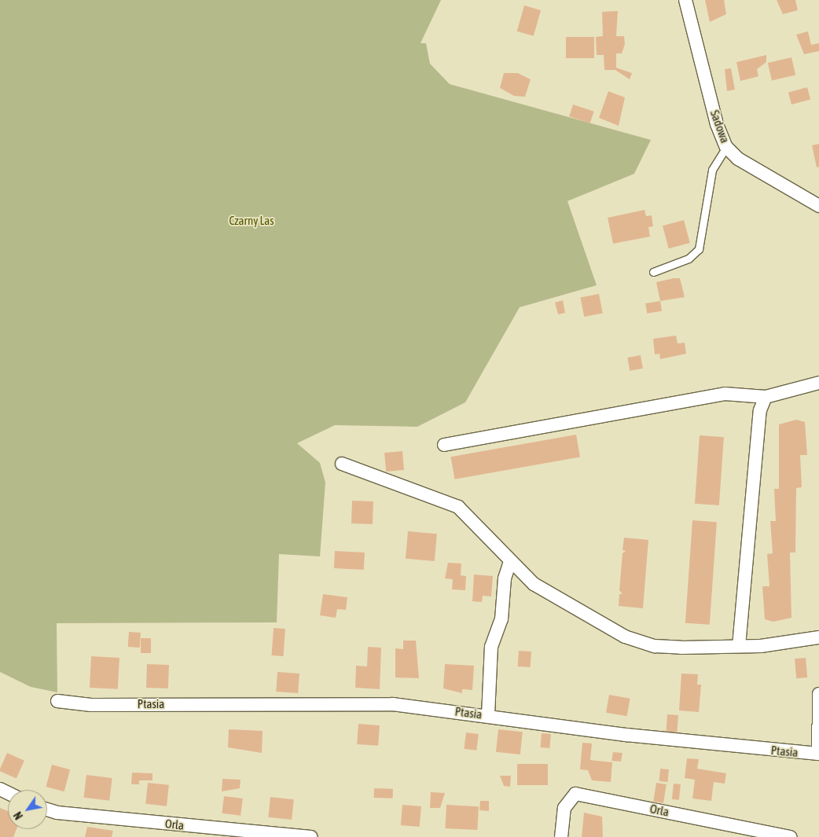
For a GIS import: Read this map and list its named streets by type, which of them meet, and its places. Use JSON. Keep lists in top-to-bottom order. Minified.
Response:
{"streets":{"street":["Sadowa","Ptasia","Orla"]},"parks":["Czarny Las"],"north":"bottom left"}
